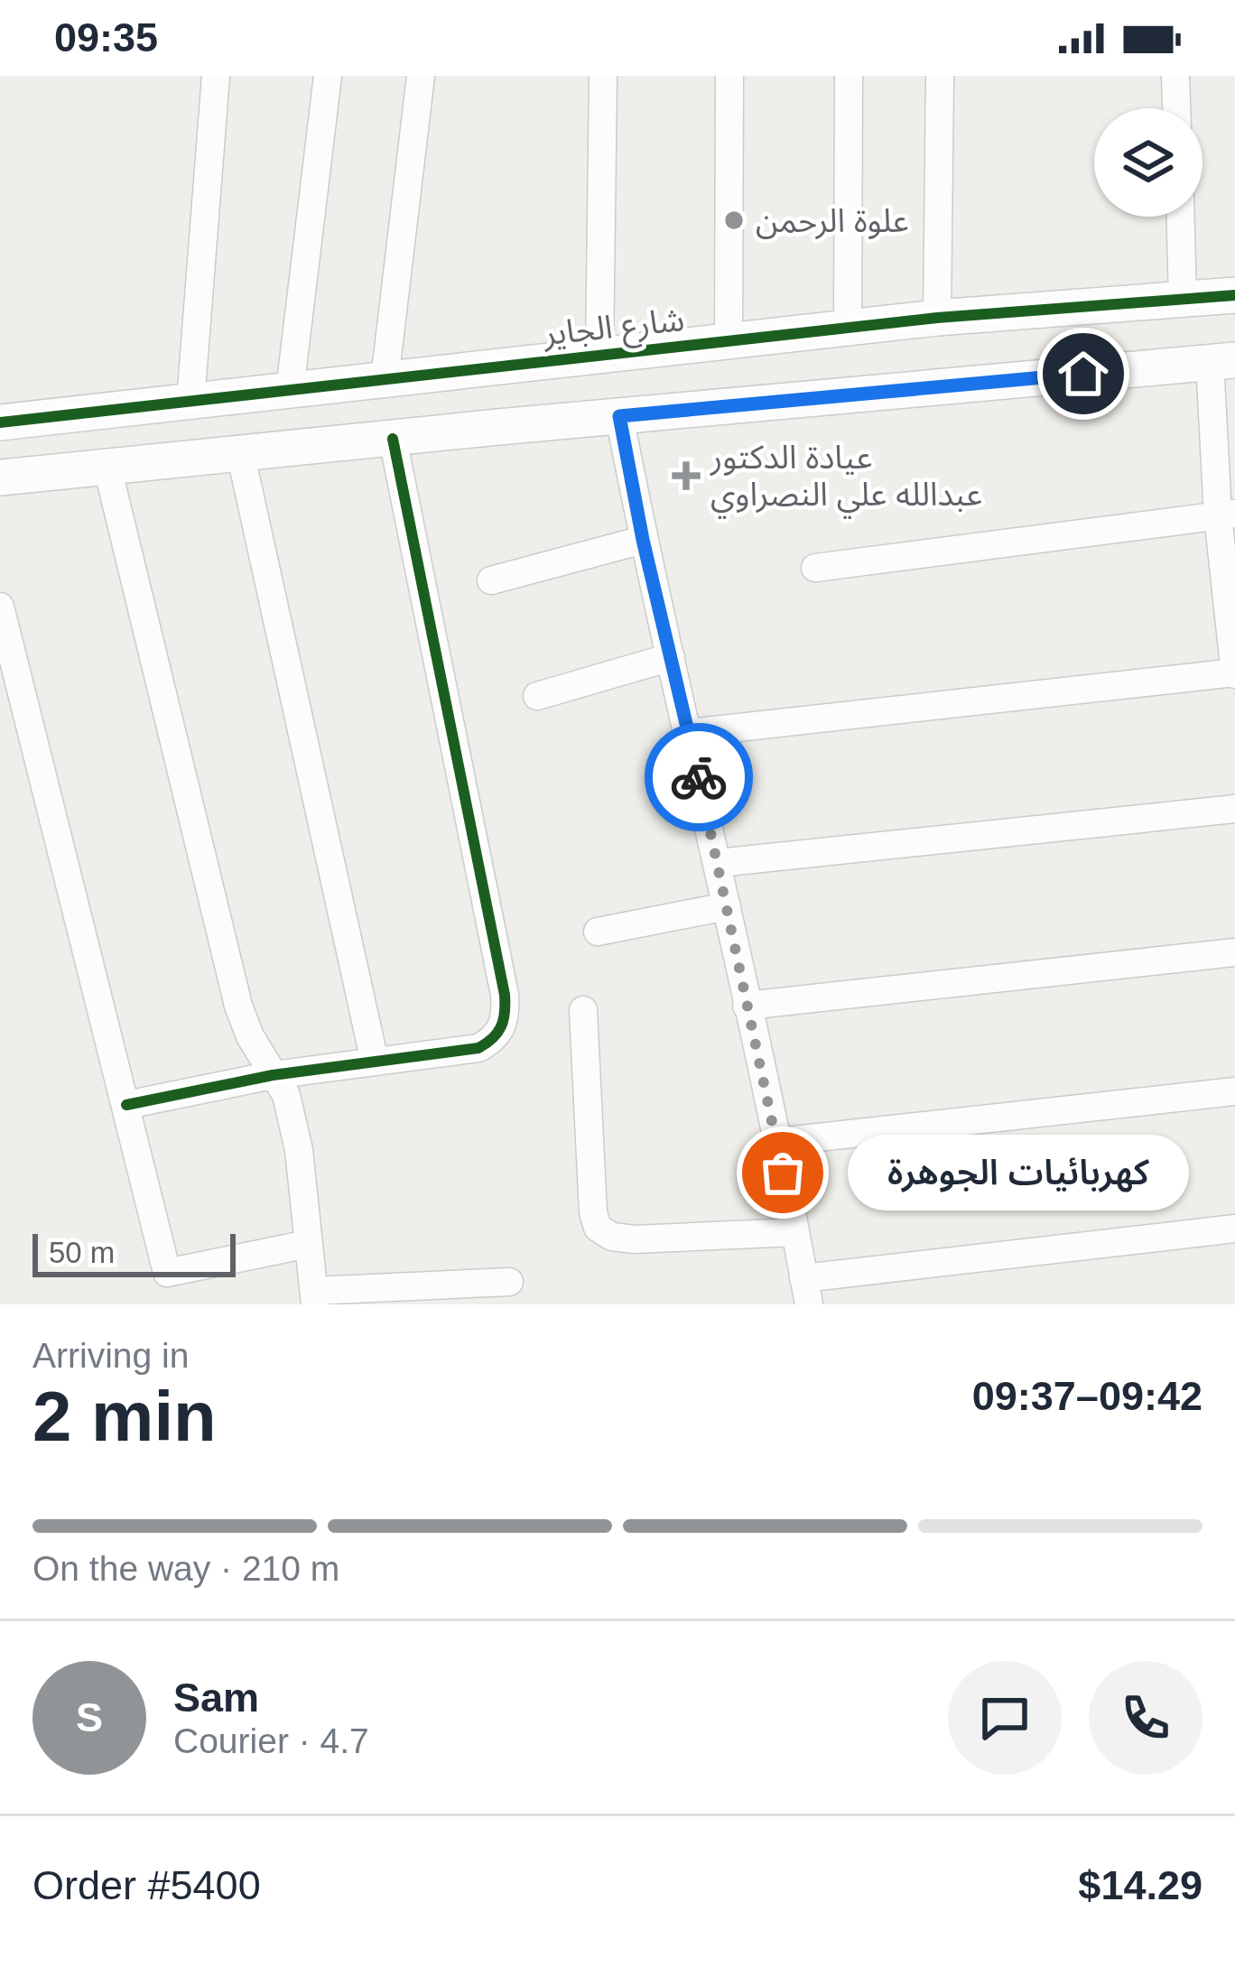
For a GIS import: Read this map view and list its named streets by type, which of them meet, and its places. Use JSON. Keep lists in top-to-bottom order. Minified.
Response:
{"streets":{"street":["شارع الجاير"]},"places":{"other":["علوة الرحمن","كهربائيات الجوهرة"],"health":["عيادة الدكتور عبدالله علي النصراوي"]},"scale_bar":"50 m","page":{"status":"09:35","bubble":"كهربائيات الجوهرة","scale":"50 m","heading":["2 min","Arriving in","09:37–09:42"],"panel":["Sam","Courier · 4.7","Order #5400","$14.29"],"bar":"On the way · 210 m","round":"S"}}
